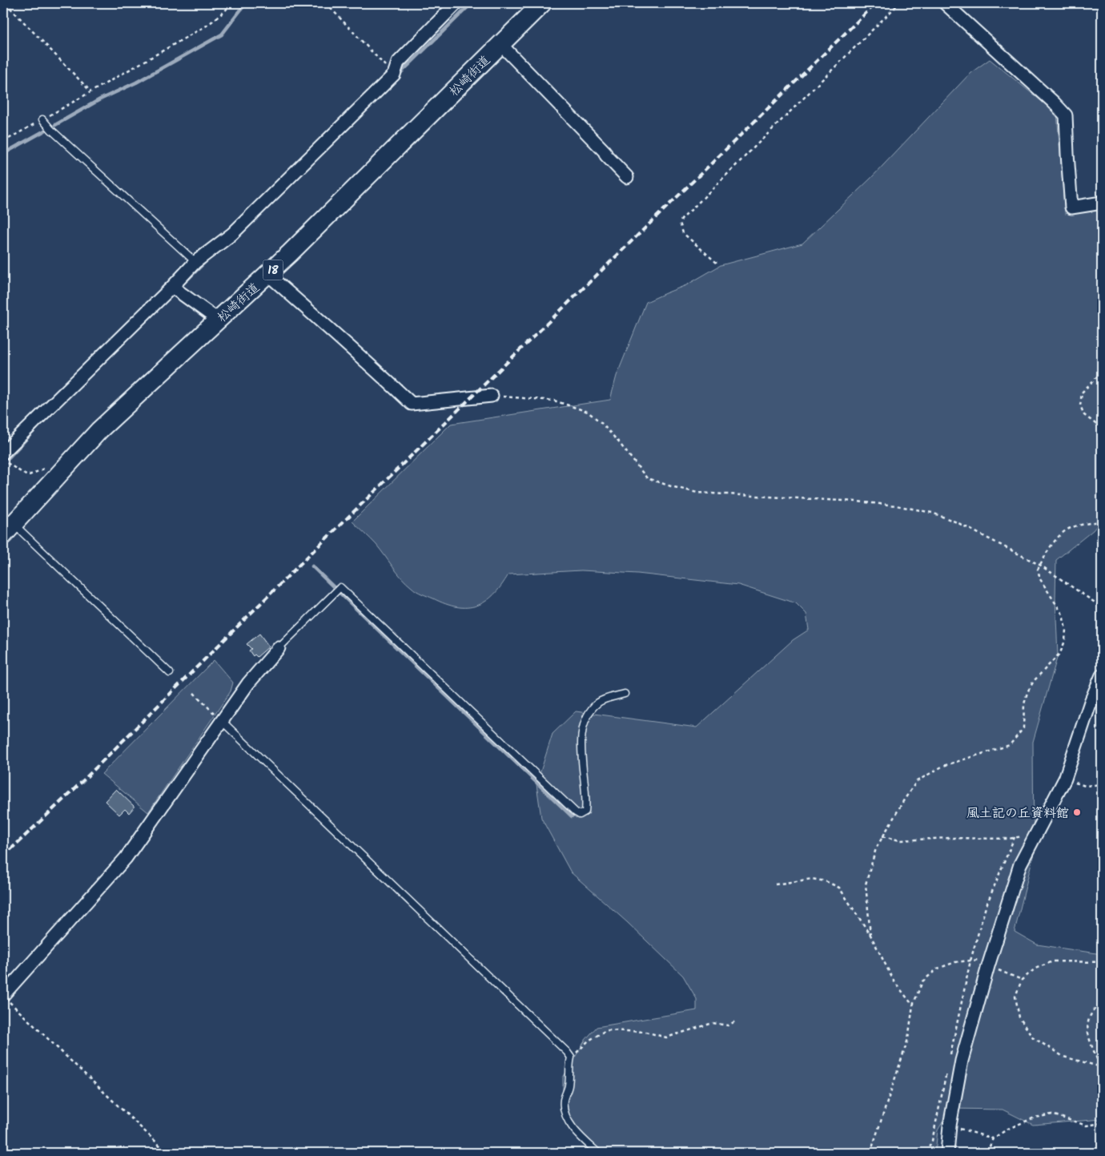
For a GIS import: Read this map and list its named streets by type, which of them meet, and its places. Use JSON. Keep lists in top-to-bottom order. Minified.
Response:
{"streets":{"main road":["松崎街道","18"]},"places":["風土記の丘資料館"]}
